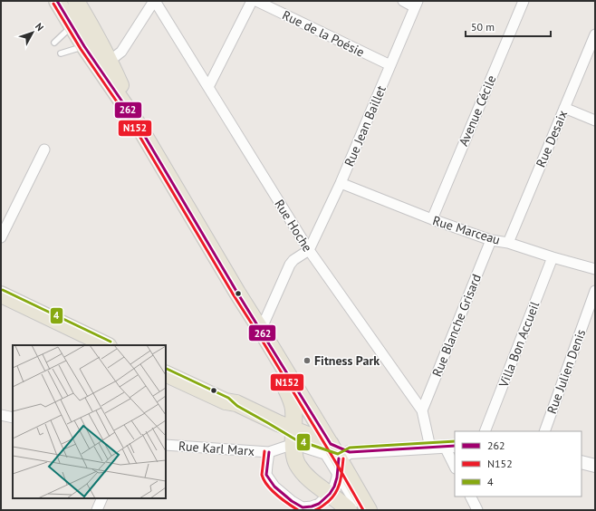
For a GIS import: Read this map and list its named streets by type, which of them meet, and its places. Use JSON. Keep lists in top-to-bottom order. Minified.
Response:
{"streets":{"street":["Rue de la Poésie","Avenue Cécile","Rue Jean Baillet","Rue Desaix","Rue Hoche","Rue Marceau","Rue Blanche Grisard","Villa Bon Accueil","Rue Julien Denis","Rue Karl Marx"]},"crossings":[["Rue de la Poésie","Rue Jean Baillet"],["Avenue Cécile","Rue Marceau"],["Rue Jean Baillet","Rue Hoche"],["Rue Jean Baillet","Rue Marceau"],["Rue Desaix","Rue Marceau"],["Rue Hoche","Rue Blanche Grisard"],["Rue Marceau","Rue Blanche Grisard"],["Rue Marceau","Villa Bon Accueil"]],"places":["Fitness Park"],"lines":["transit line 262","transit line N152","transit line 4"],"legend":["262","N152","4"],"scale_bar":"50 m","north":"top right"}
